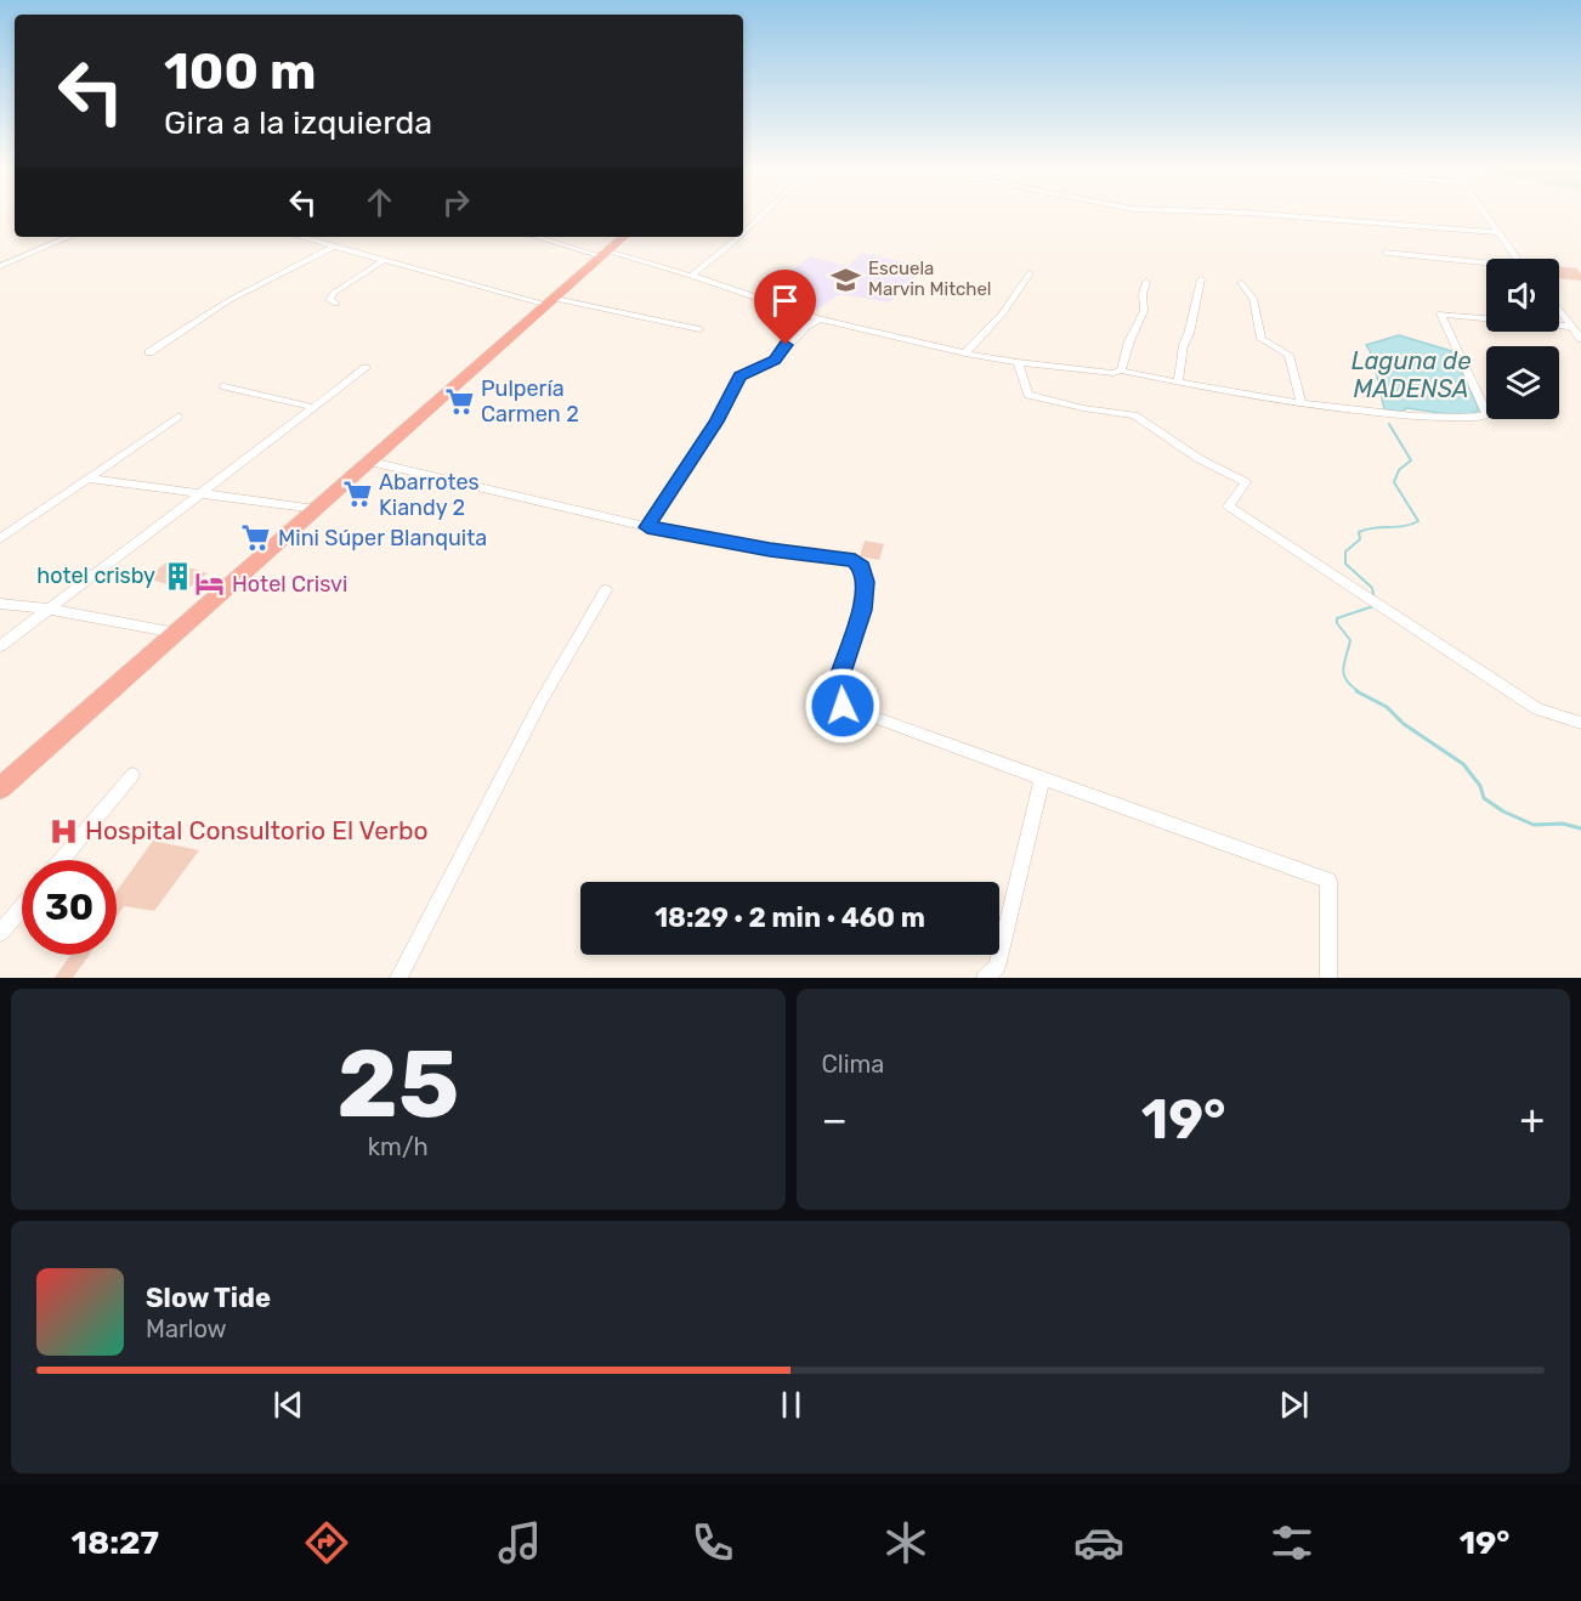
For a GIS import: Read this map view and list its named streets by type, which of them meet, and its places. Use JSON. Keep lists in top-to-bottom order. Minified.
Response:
{"water":["Laguna de MADENSA"],"places":{"school or university":["Escuela Marvin Mitchel"],"supermarket":["Pulpería Carmen 2","Abarrotes Kiandy 2","Mini Súper Blanquita"],"building":["hotel crisby"],"hotel":["Hotel Crisvi"],"hospital":["Hospital Consultorio El Verbo"]},"page":{"turn":["100 m","Gira a la izquierda"],"limit":"30","trip":"18:29 · 2 min · 460 m","tile":[["25","km/h"],"Clima"],"heat":["−","19°","+"],"song":["Slow Tide","Marlow"],"tabs":["18:27","19°"]}}
